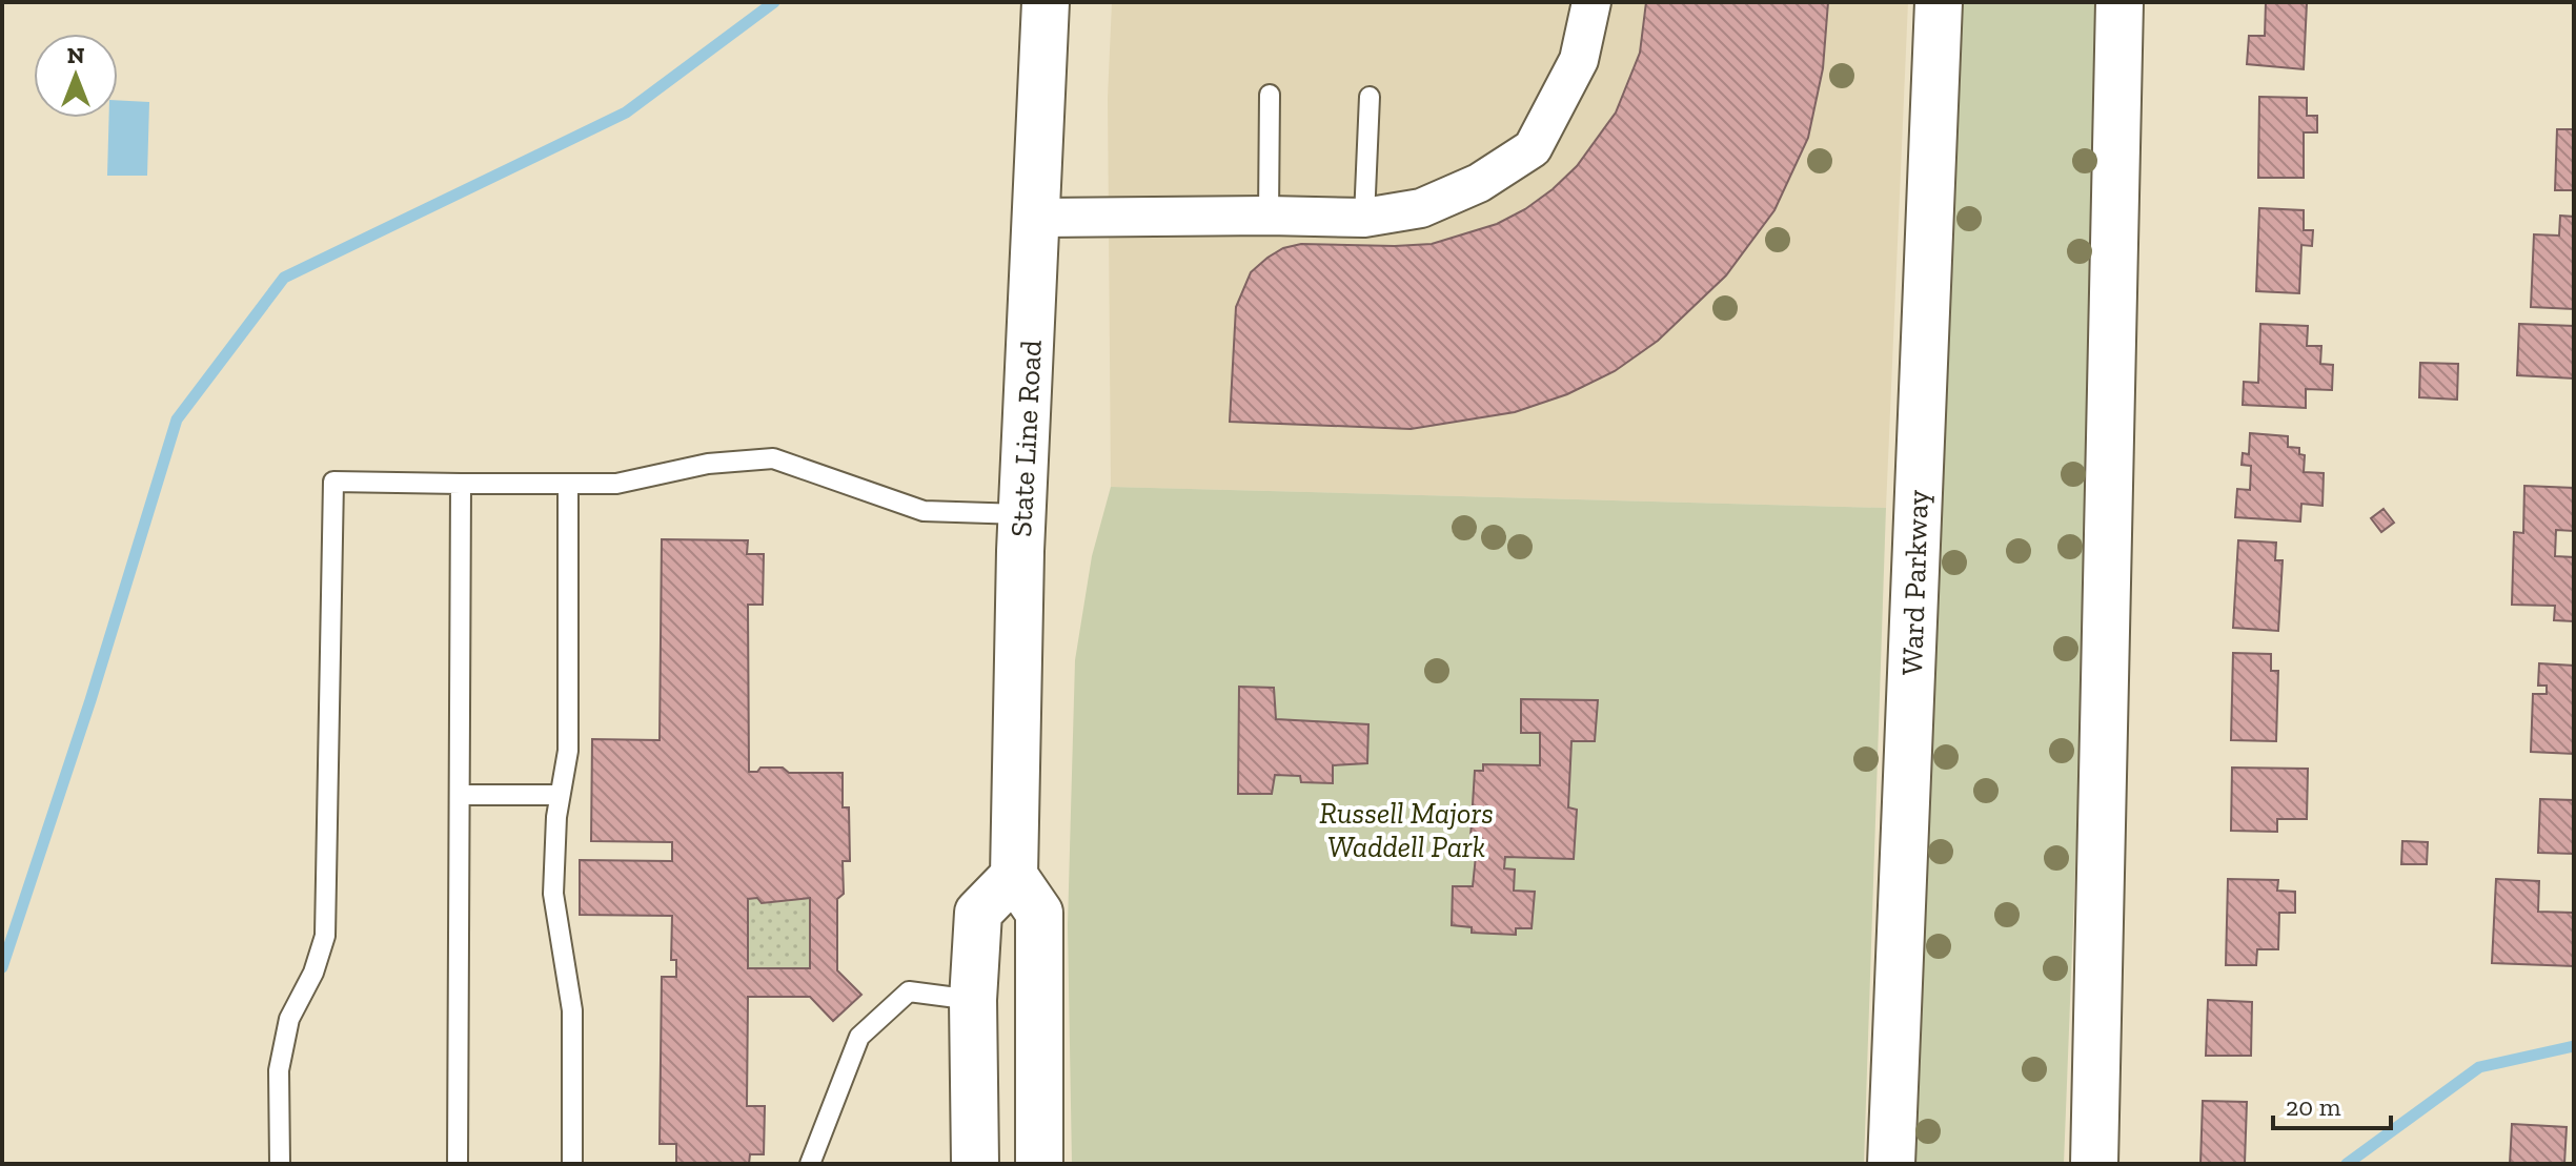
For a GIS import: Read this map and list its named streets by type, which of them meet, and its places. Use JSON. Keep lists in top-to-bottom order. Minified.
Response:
{"streets":{"main road":["State Line Road","Ward Parkway"]},"parks":["Russell Majors Waddell Park"],"scale_bar":"20 m","north":"top"}
